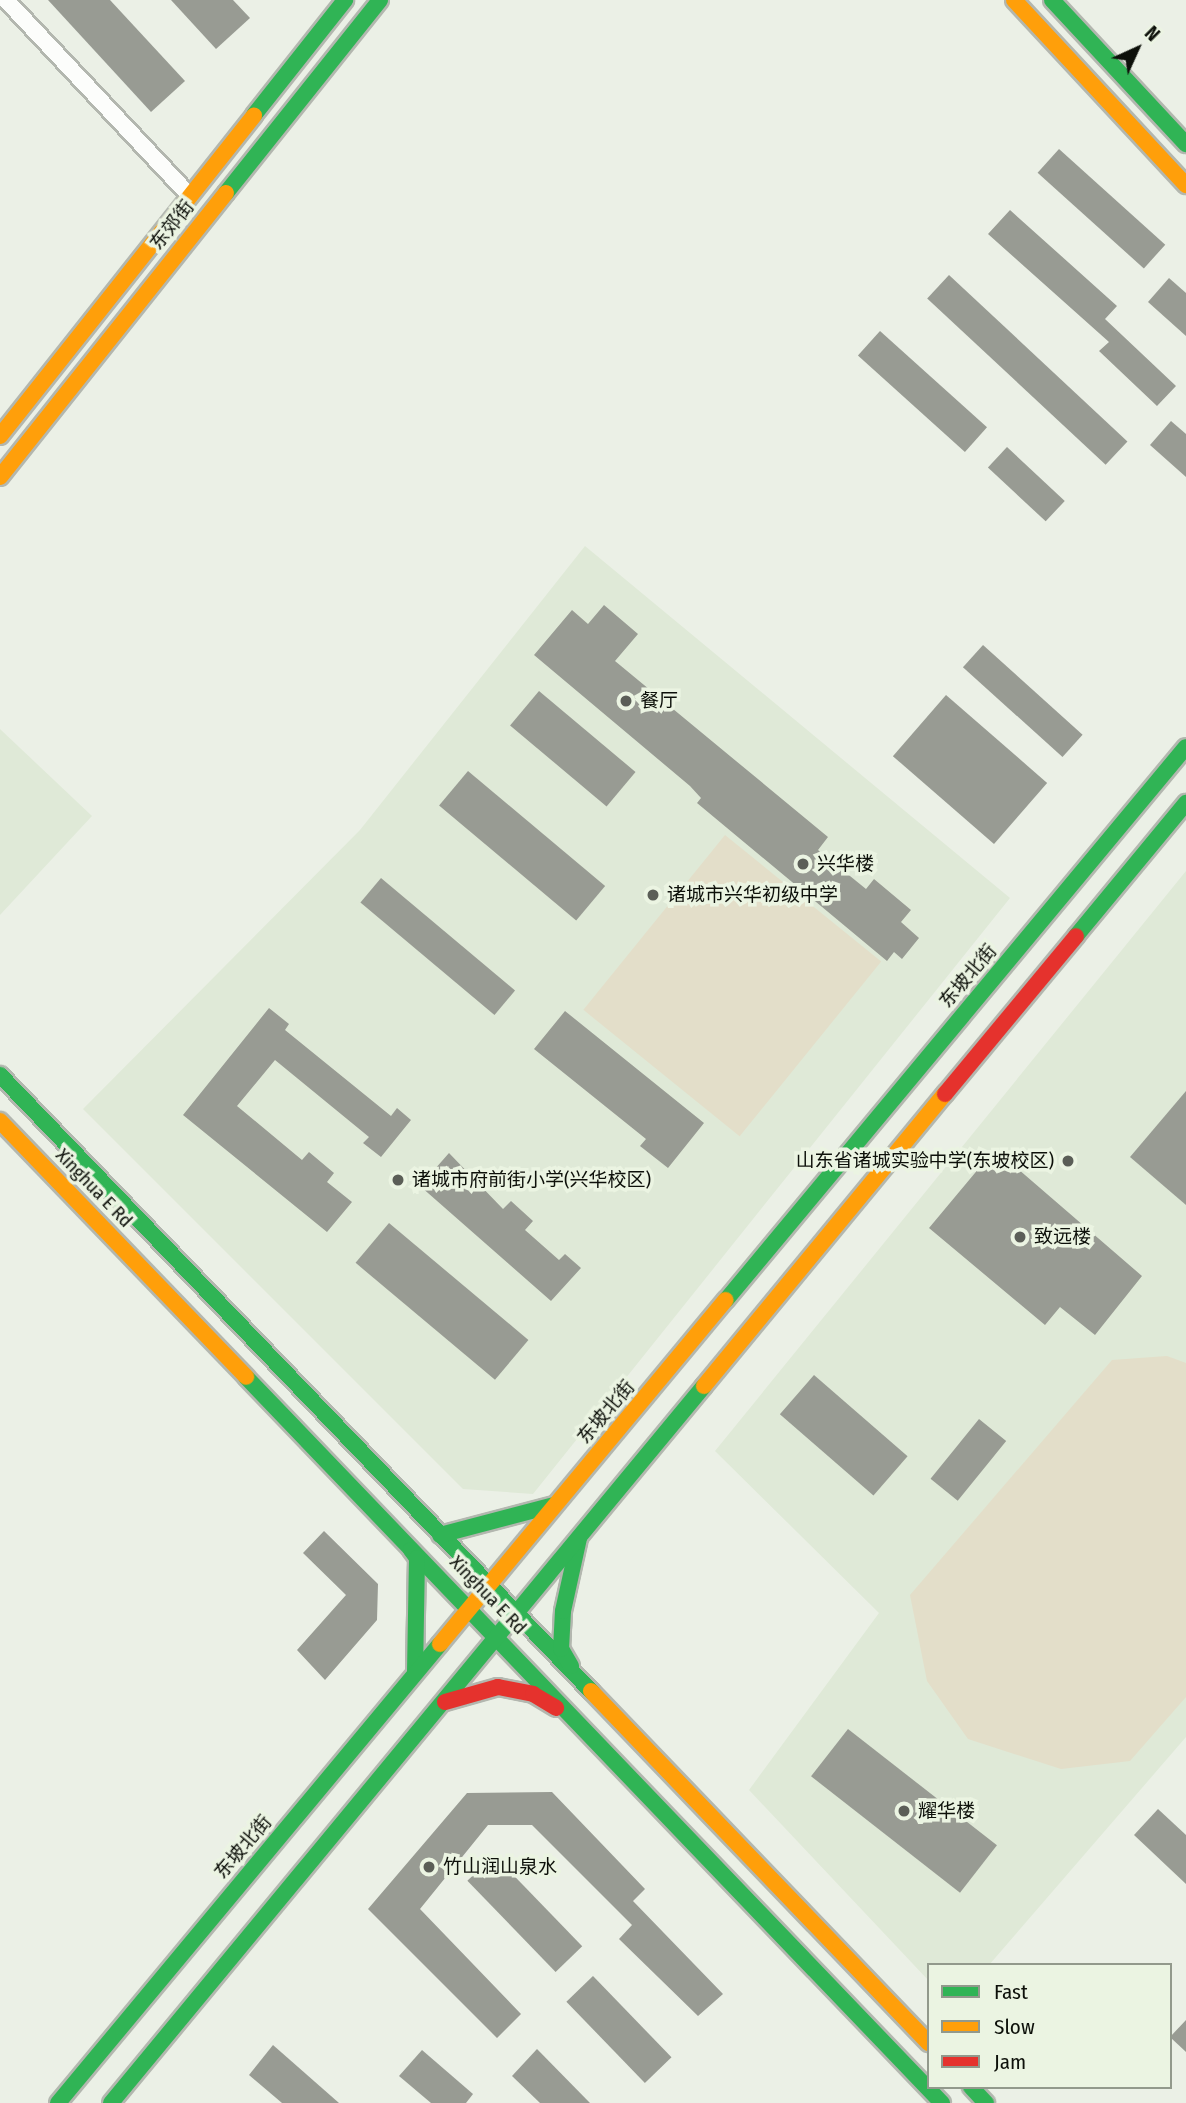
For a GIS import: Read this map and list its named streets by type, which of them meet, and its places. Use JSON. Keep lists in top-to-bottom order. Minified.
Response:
{"streets":{"main road":["东郊街","东坡北街","Xinghua E Rd"]},"crossings":[["东坡北街","Xinghua E Rd"]],"places":["餐厅","兴华楼","诸城市兴华初级中学","山东省诸城实验中学(东坡校区)","诸城市府前街小学(兴华校区)","致远楼","耀华楼","竹山润山泉水"],"legend":["Fast","Slow","Jam"],"north":"top right"}
